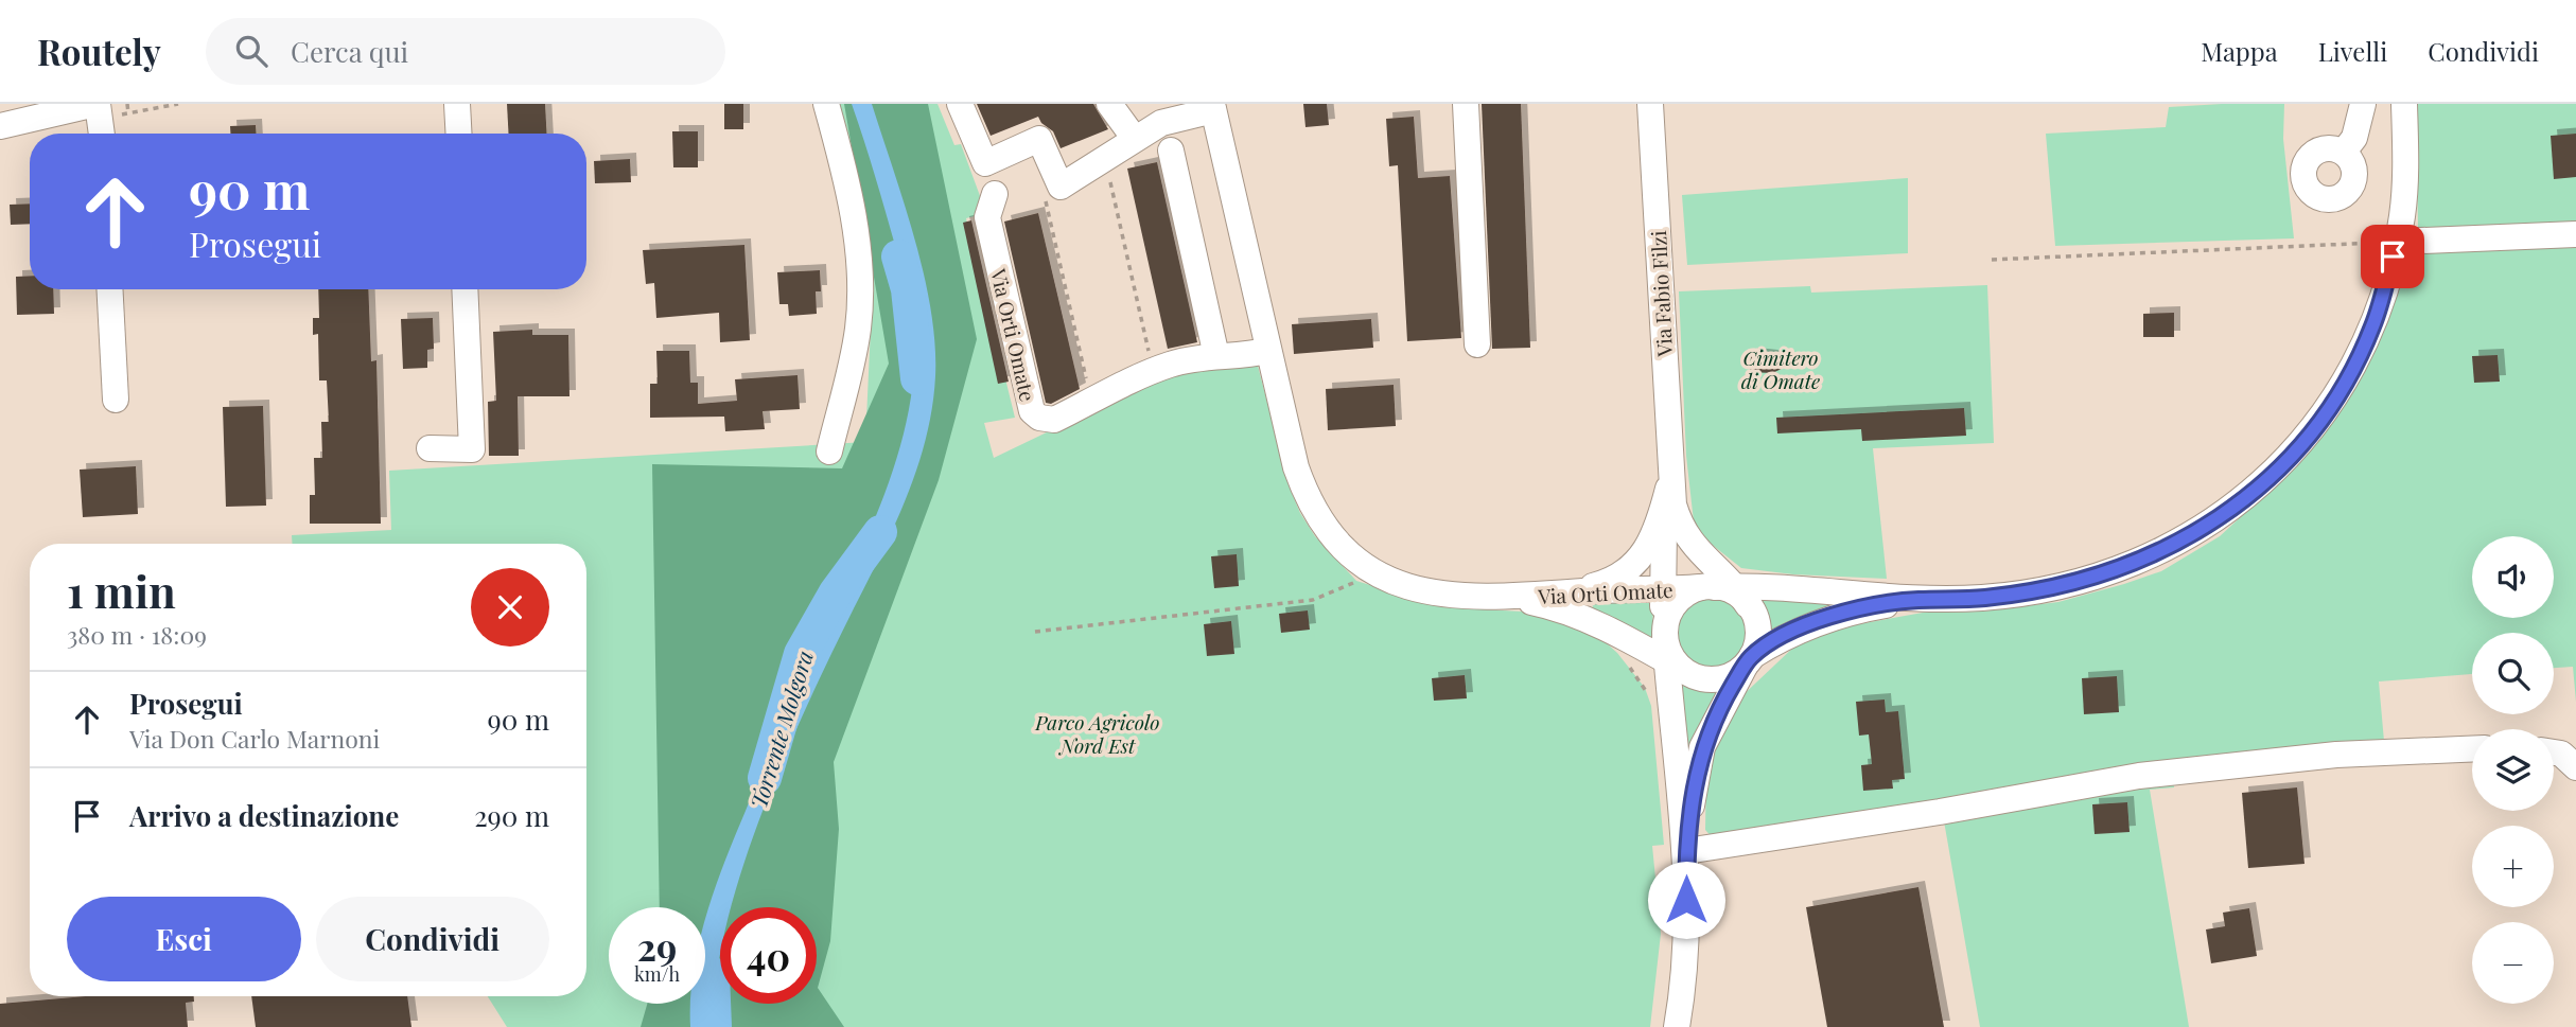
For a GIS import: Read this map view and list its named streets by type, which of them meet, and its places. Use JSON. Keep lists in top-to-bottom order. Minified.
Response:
{"streets":{"street":["Via Fabio Filzi","Via Orti Omate"]},"crossings":[["Via Fabio Filzi","Via Orti Omate"]],"water":["Torrente Molgora"],"parks":["Cimitero di Omate","Parco Agricolo Nord Est"],"page":{"header":"Routely","search":"Cerca qui","nav":["Mappa","Livelli","Condividi"],"turn":["90 m","Prosegui"],"map_buttons":["+","−"],"heading":["1 min","380 m · 18:09"],"list":[{"name":"Prosegui","note":"Via Don Carlo Marnoni","value":"90 m"},{"name":"Arrivo a destinazione","value":"290 m"}],"buttons":["Esci","Condividi"],"speed":"29 km/h","limit":"40"}}
